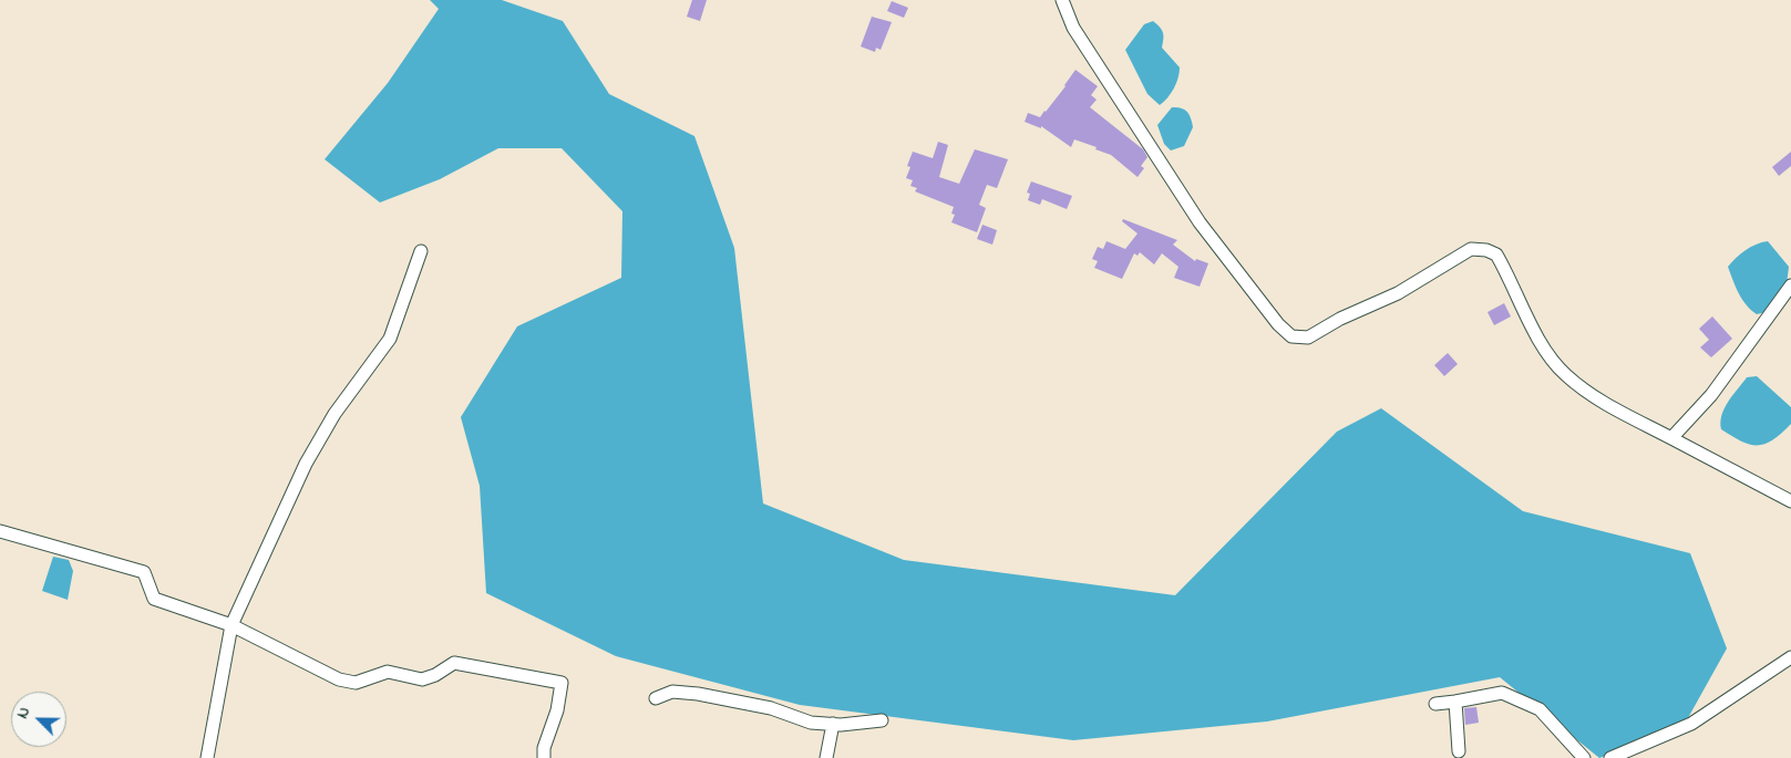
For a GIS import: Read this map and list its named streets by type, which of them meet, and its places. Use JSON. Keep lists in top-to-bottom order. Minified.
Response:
{"north":"top left"}
